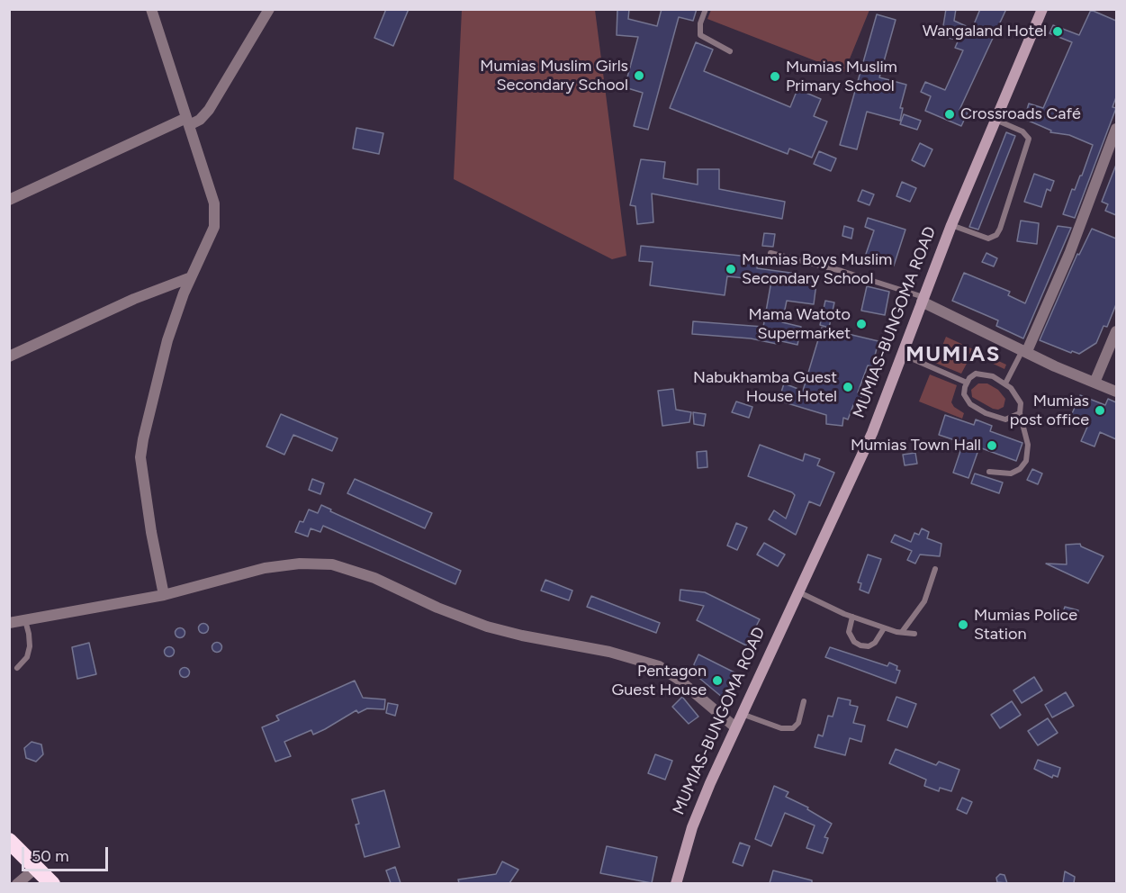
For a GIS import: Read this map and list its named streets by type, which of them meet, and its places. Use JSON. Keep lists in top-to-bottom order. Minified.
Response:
{"streets":{"street":["MUMIAS-BUNGOMA ROAD"]},"districts":["MUMIAS"],"places":["Wangaland Hotel","Mumias Muslim Girls Secondary School","Mumias Muslim Primary School","Crossroads Café","Mumias Boys Muslim Secondary School","Mama Watoto Supermarket","Nabukhamba Guest House Hotel","Mumias post office","Mumias Town Hall","Mumias Police Station","Pentagon Guest House"],"scale_bar":"50 m"}
